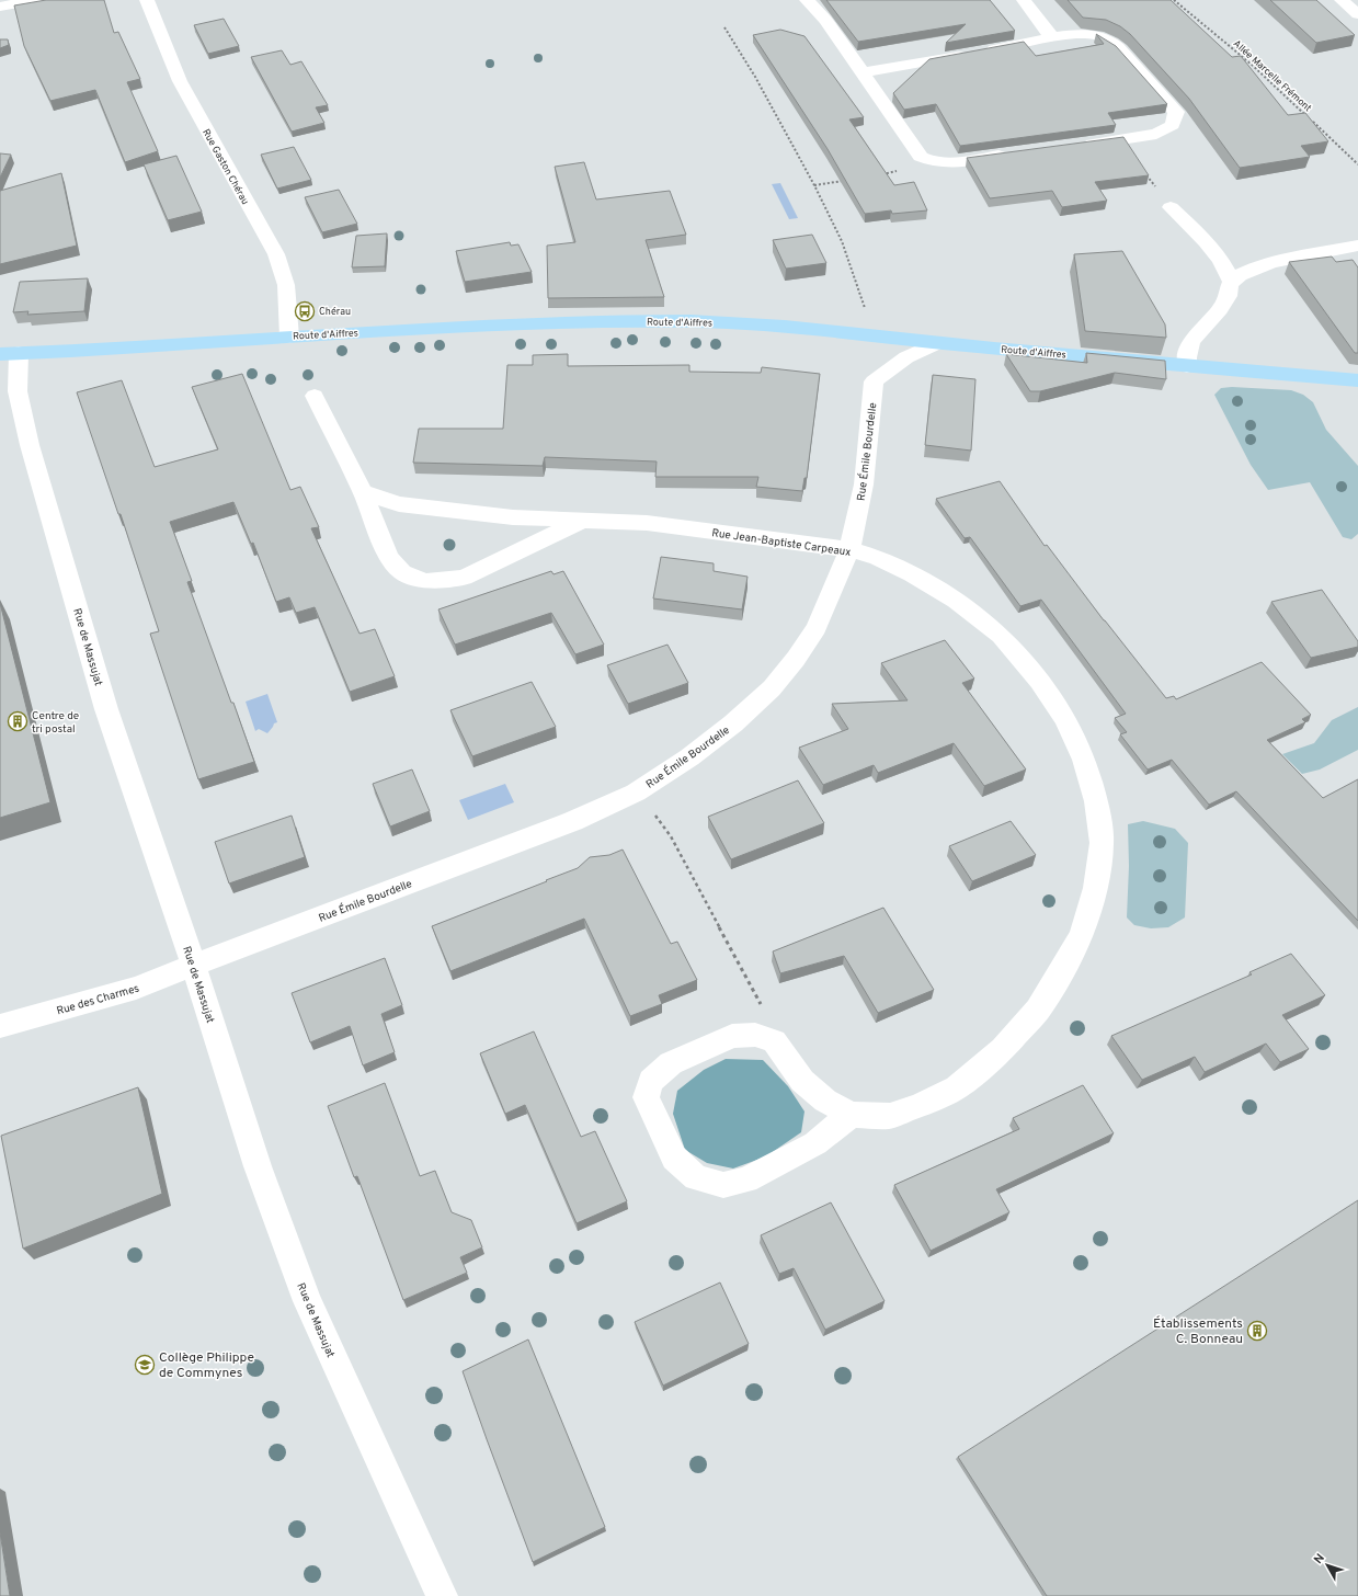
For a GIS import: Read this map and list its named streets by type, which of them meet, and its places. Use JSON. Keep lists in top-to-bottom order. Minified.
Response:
{"streets":{"main road":["Route d'Aiffres"],"street":["Rue Gaston Chérau","Rue Émile Bourdelle","Rue Jean-Baptiste Carpeaux","Rue de Massujat","Rue des Charmes"],"path":["Allée Marcelle Frémont"]},"crossings":[["Rue Gaston Chérau","Route d'Aiffres"],["Route d'Aiffres","Rue Émile Bourdelle"],["Route d'Aiffres","Rue de Massujat"],["Rue Émile Bourdelle","Rue Jean-Baptiste Carpeaux"],["Rue Émile Bourdelle","Rue de Massujat"],["Rue Émile Bourdelle","Rue des Charmes"],["Rue de Massujat","Rue des Charmes"]],"places":{"bus stop":["Chérau"],"building":["Centre de tri postal","Établissements C. Bonneau"],"school or university":["Collège Philippe de Commynes"]},"north":"top left"}
